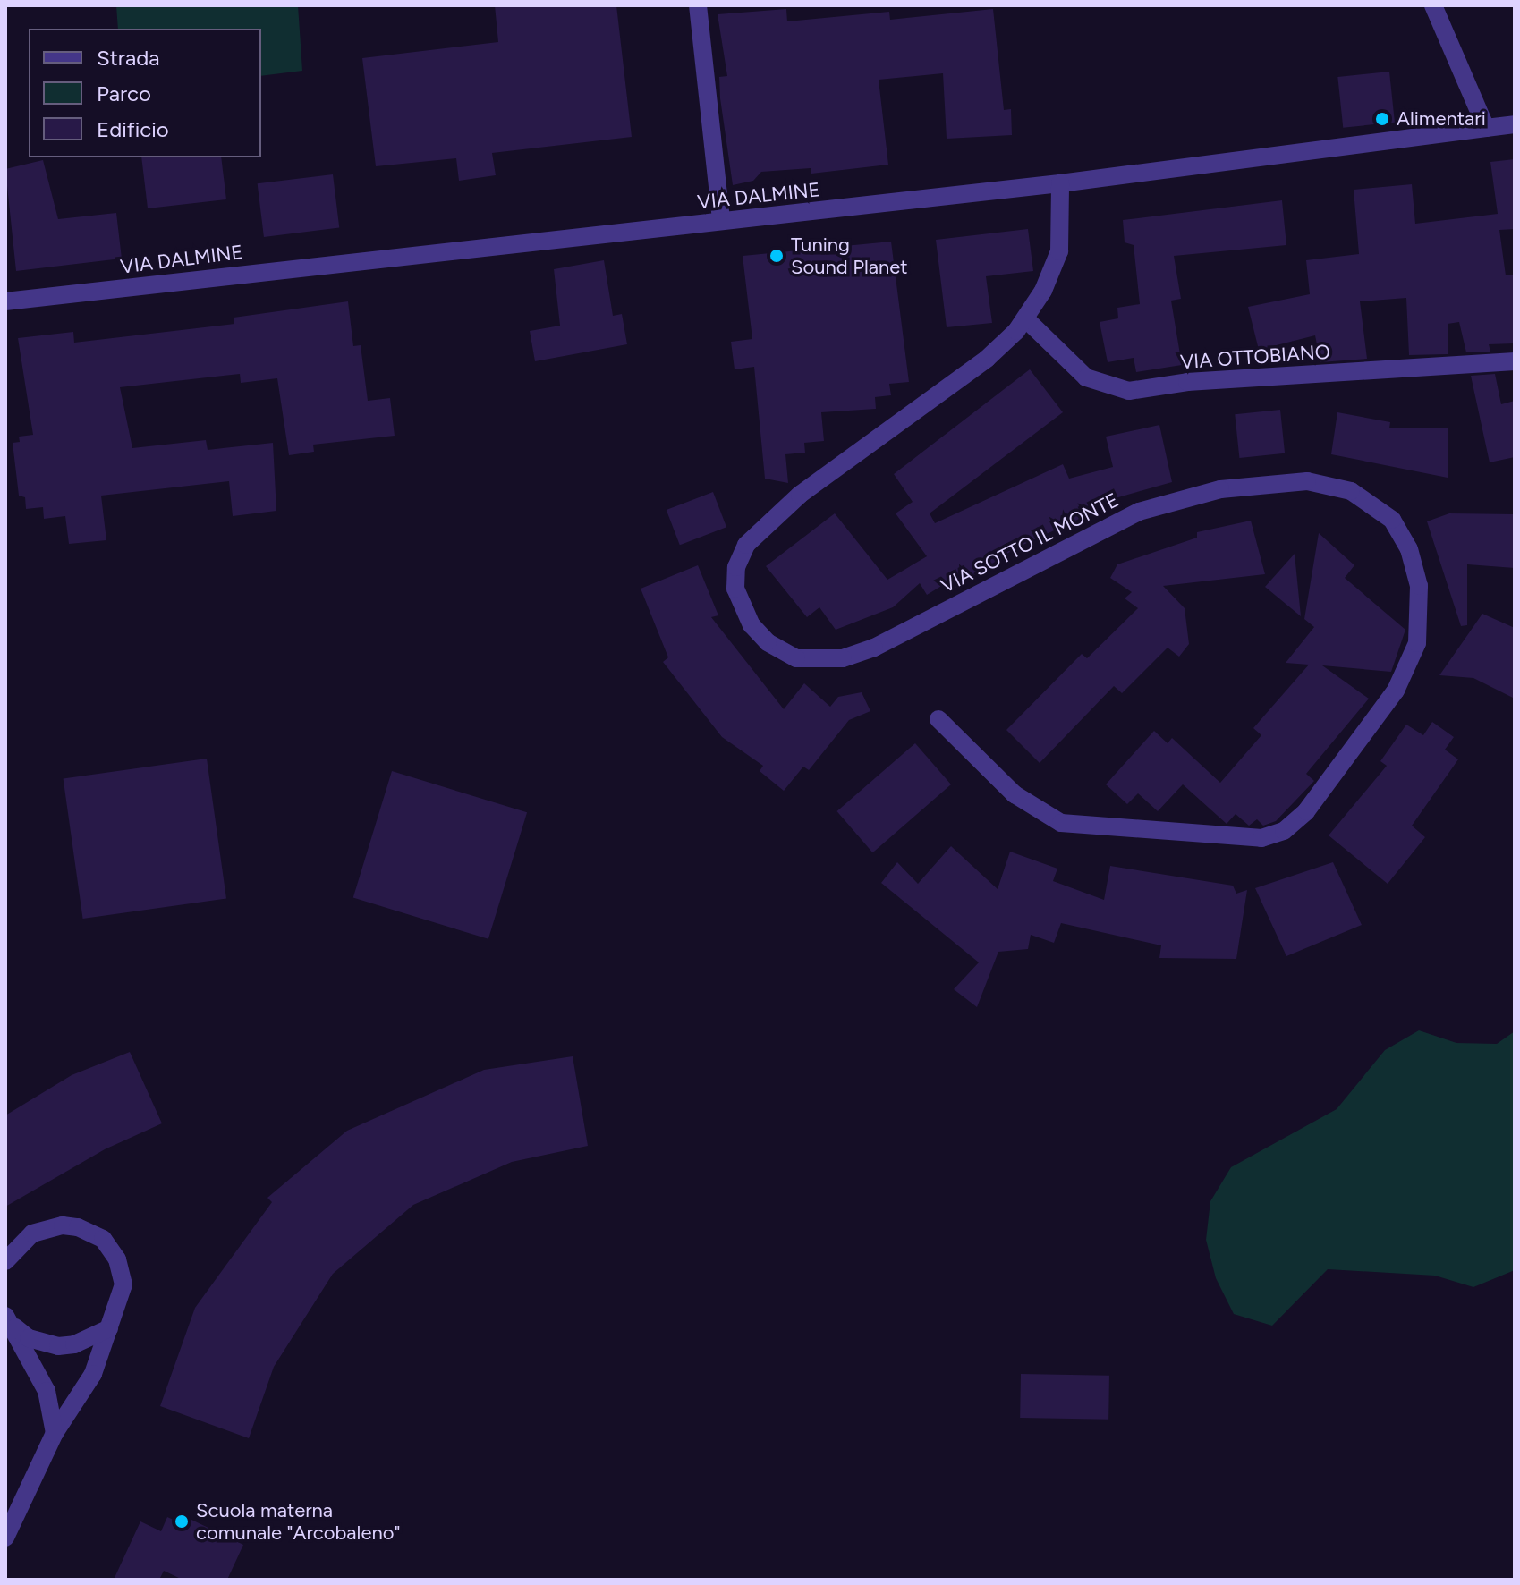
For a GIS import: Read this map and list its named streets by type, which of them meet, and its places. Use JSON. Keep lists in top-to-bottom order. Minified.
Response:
{"streets":{"street":["VIA DALMINE","VIA OTTOBIANO","VIA SOTTO IL MONTE"]},"crossings":[["VIA DALMINE","VIA SOTTO IL MONTE"],["VIA OTTOBIANO","VIA SOTTO IL MONTE"]],"places":["Alimentari","Tuning Sound Planet","Scuola materna comunale \"Arcobaleno\""],"legend":["Strada","Parco","Edificio"]}
